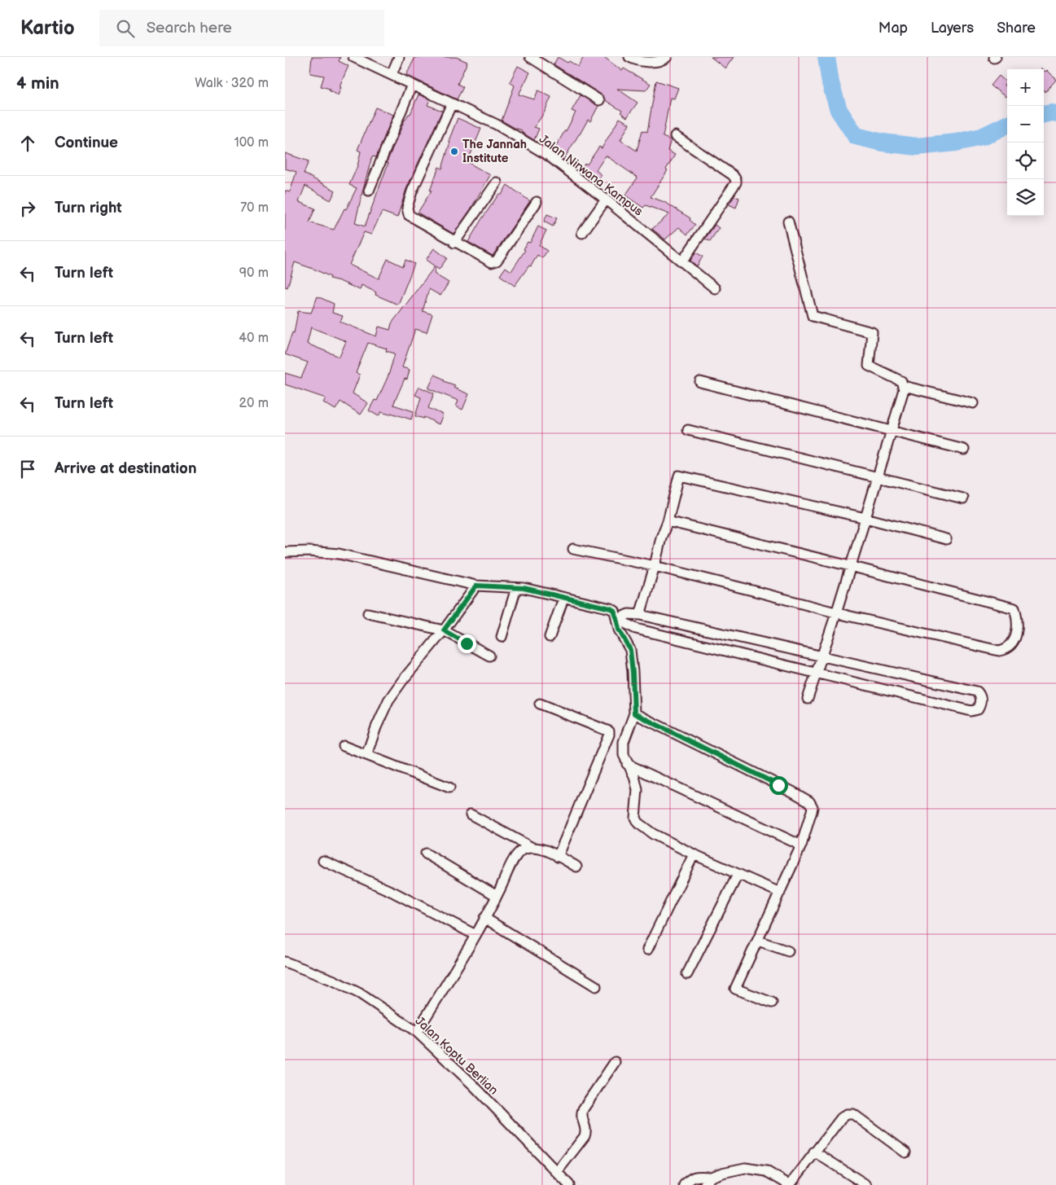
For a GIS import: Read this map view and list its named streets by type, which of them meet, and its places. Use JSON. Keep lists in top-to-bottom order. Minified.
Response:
{"streets":{"street":["Jalan Nirwana Kampus","Jalan Koptu Berlian"]},"places":["The Jannah Institute"],"page":{"header":"Kartio","search":"Search here","nav":["Map","Layers","Share"],"heading":["4 min","Walk · 320 m"],"map_buttons":["+","−"],"list":[["Continue","100 m"],["Turn right","70 m"],["Turn left","90 m"],["Turn left","40 m"],["Turn left","20 m"],"Arrive at destination"]}}
